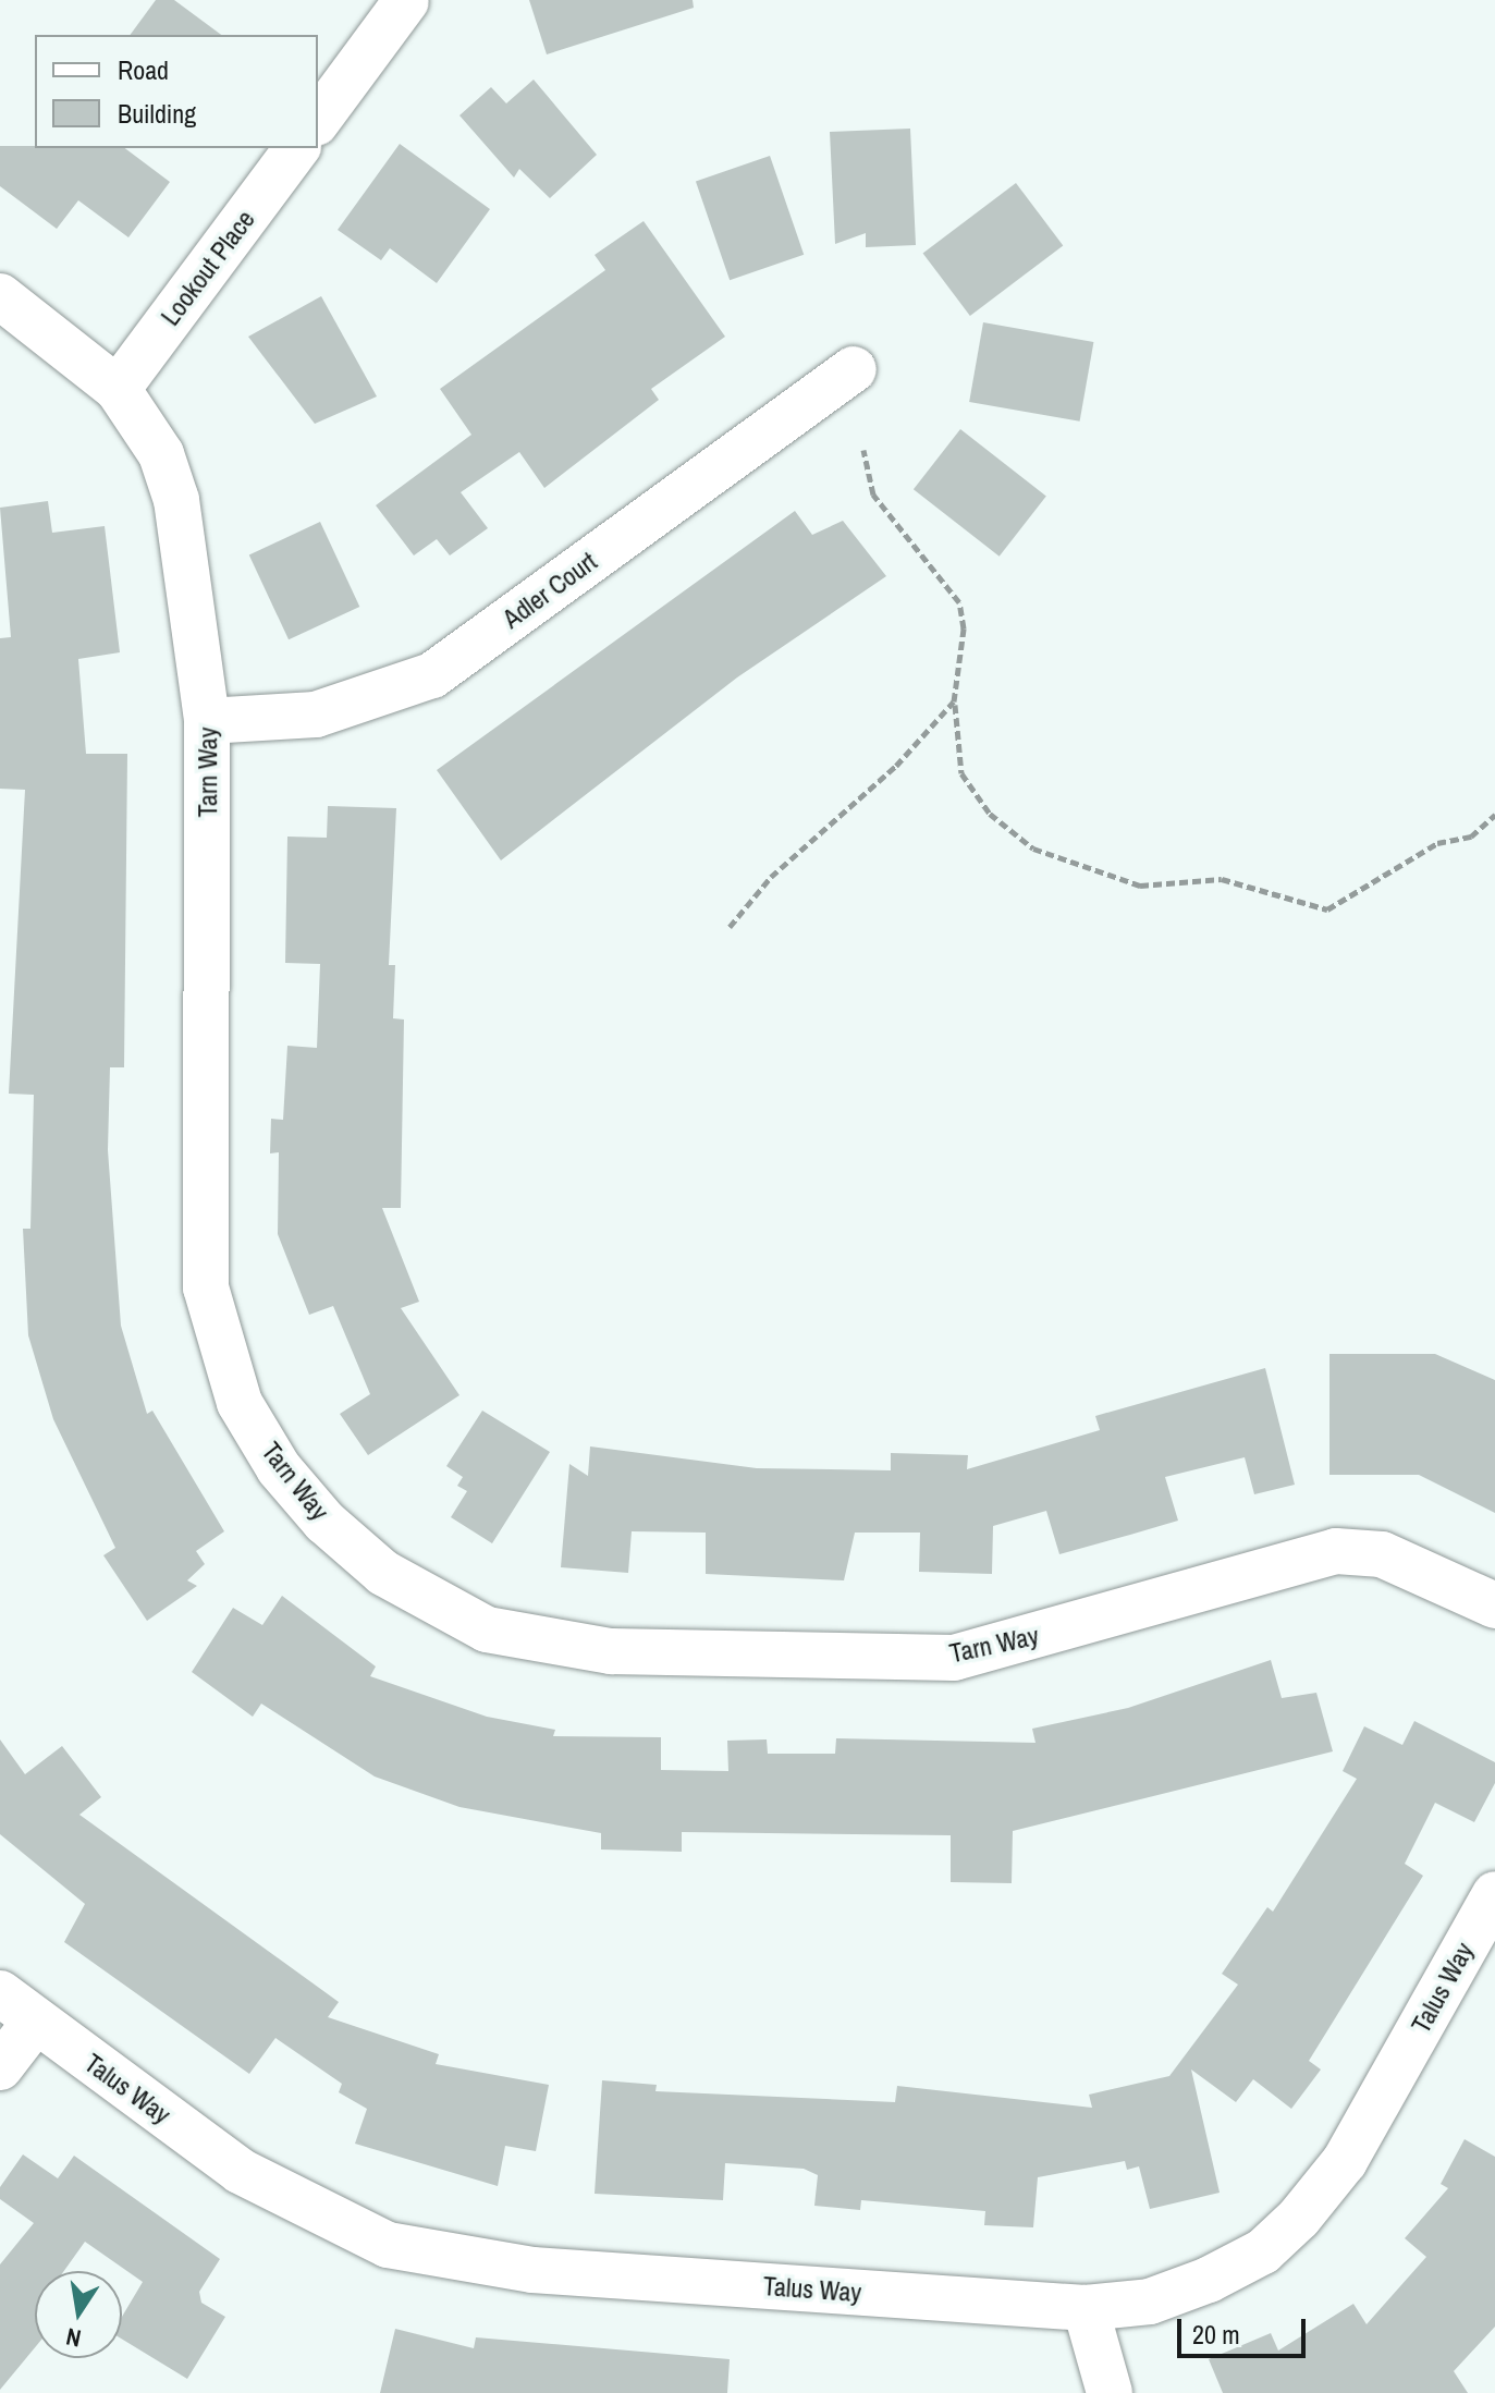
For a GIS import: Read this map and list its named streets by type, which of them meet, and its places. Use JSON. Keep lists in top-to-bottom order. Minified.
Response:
{"streets":{"street":["Lookout Place","Adler Court","Tarn Way","Talus Way"]},"crossings":[["Lookout Place","Tarn Way"],["Adler Court","Tarn Way"]],"legend":["Road","Building"],"scale_bar":"20 m","north":"bottom"}
